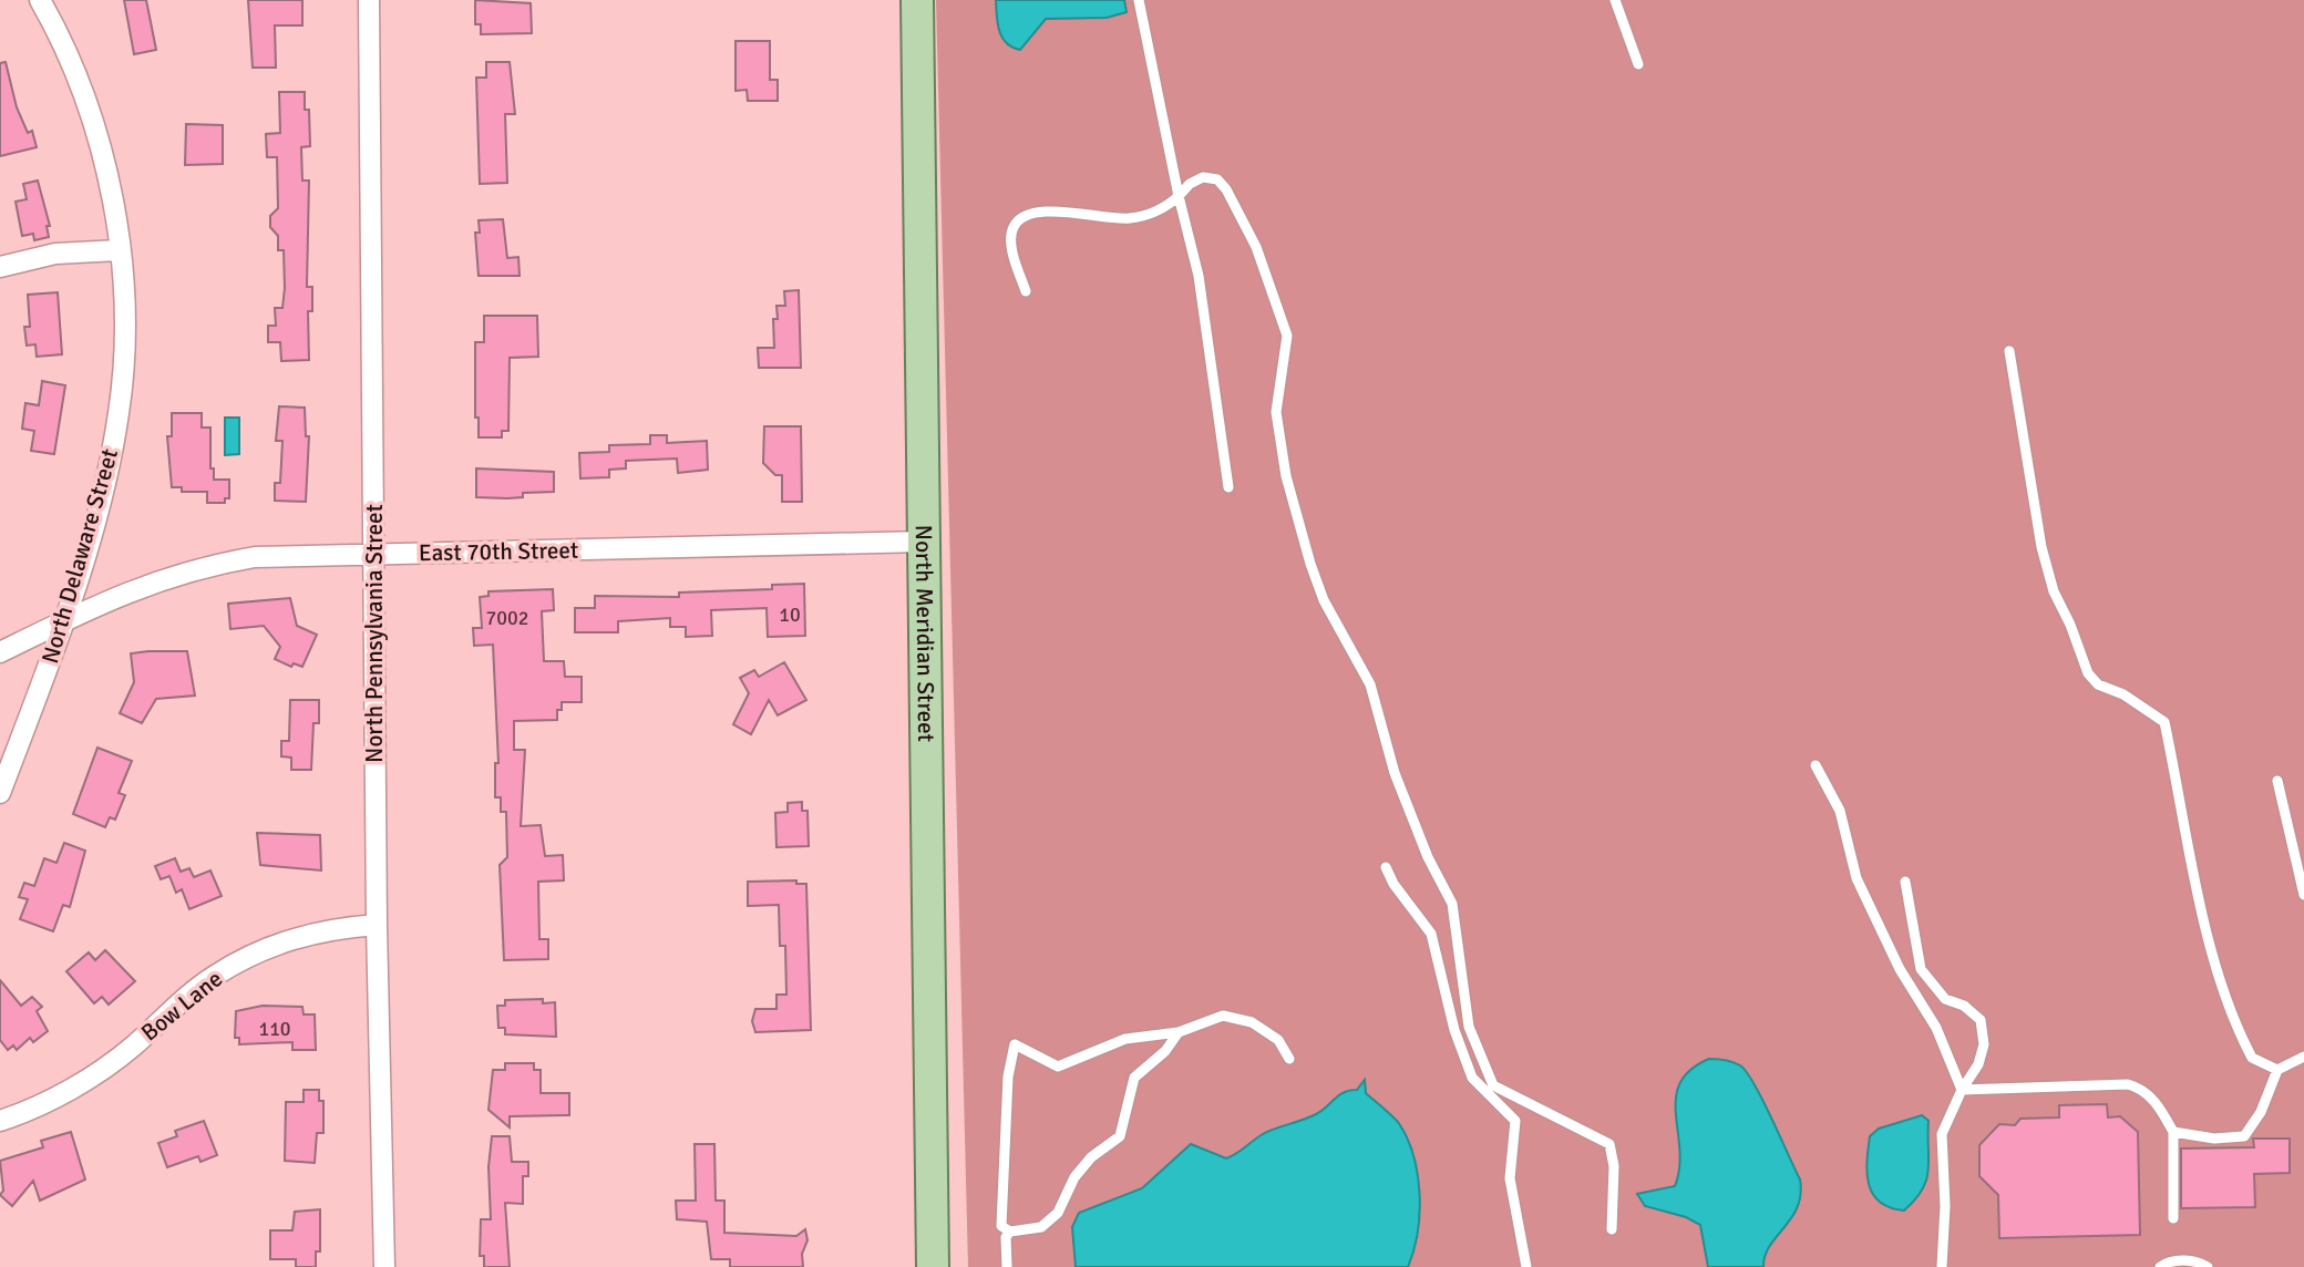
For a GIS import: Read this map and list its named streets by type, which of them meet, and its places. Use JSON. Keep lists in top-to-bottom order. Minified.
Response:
{"streets":{"main road":["North Meridian Street"],"street":["East 70th Street","North Delaware Street","North Pennsylvania Street","Bow Lane"]},"crossings":[["East 70th Street","North Delaware Street"],["East 70th Street","North Pennsylvania Street"],["East 70th Street","North Meridian Street"],["North Pennsylvania Street","Bow Lane"]],"house_numbers":["10","7002","110"]}
